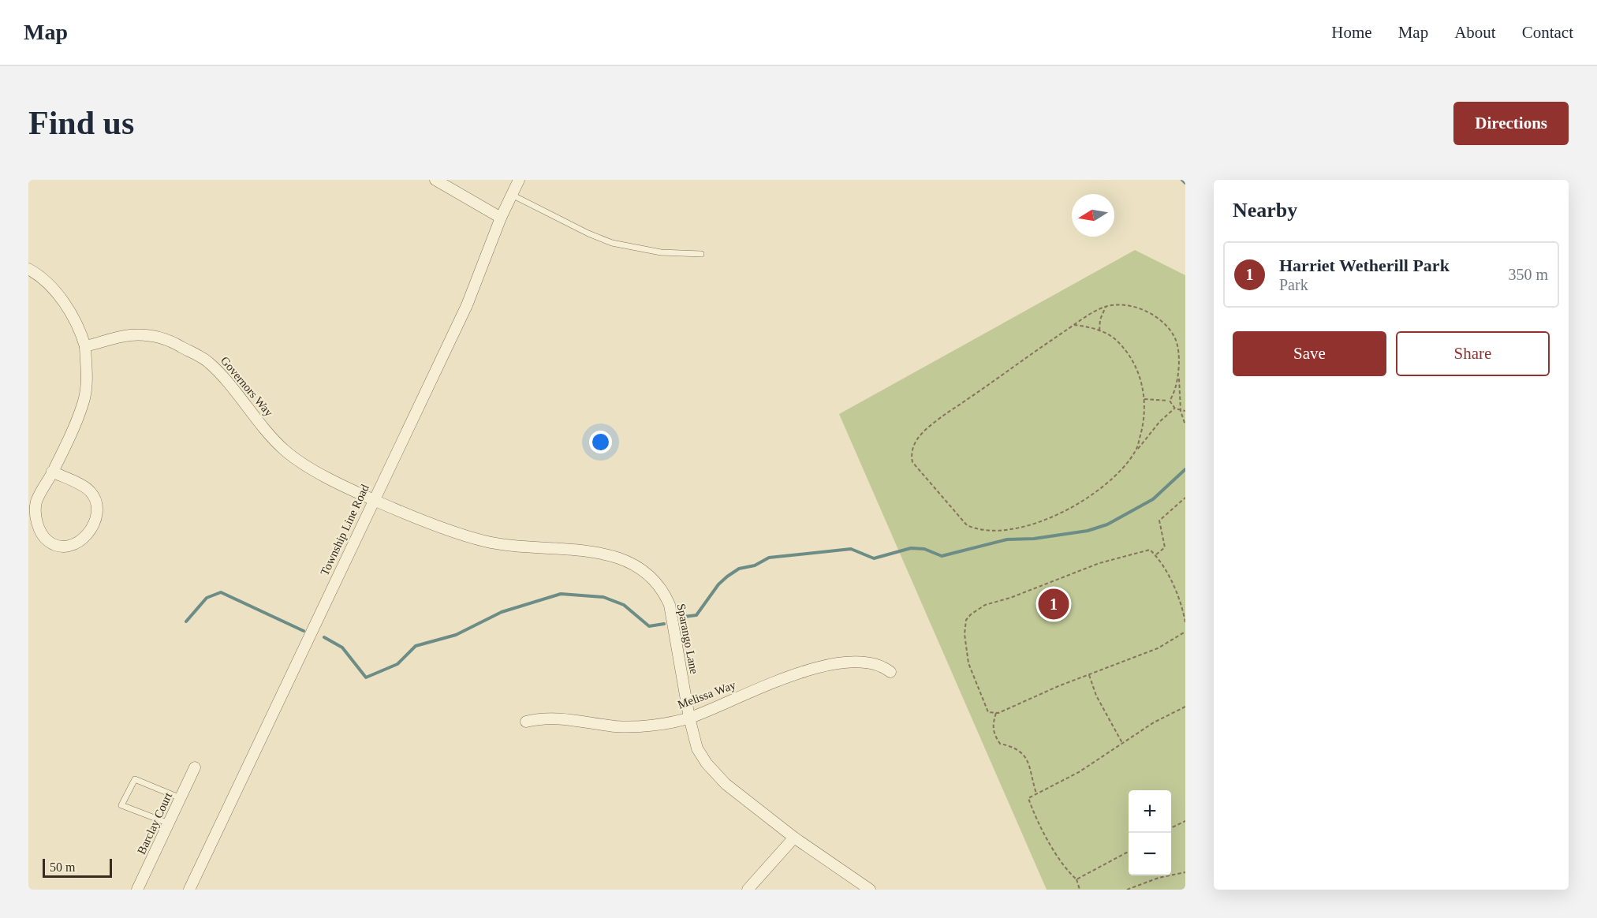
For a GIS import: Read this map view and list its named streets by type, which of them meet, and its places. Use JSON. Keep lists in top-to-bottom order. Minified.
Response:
{"streets":{"street":["Governors Way","Township Line Road","Sparango Lane","Melissa Way","Barclay Court"]},"crossings":[["Governors Way","Township Line Road"],["Governors Way","Sparango Lane"],["Township Line Road","Sparango Lane"],["Sparango Lane","Melissa Way"]],"scale_bar":"50 m","north":"left","page":{"header":"Map","nav":["Home","Map","About","Contact"],"buttons":["Directions",["Save","Share"]],"title":"Find us","heading":"Nearby","list":[{"mark":"1","name":"Harriet Wetherill Park","note":"Park","value":"350 m"}],"pins":"1","map_buttons":["+","−"],"scale":"50 m"}}
